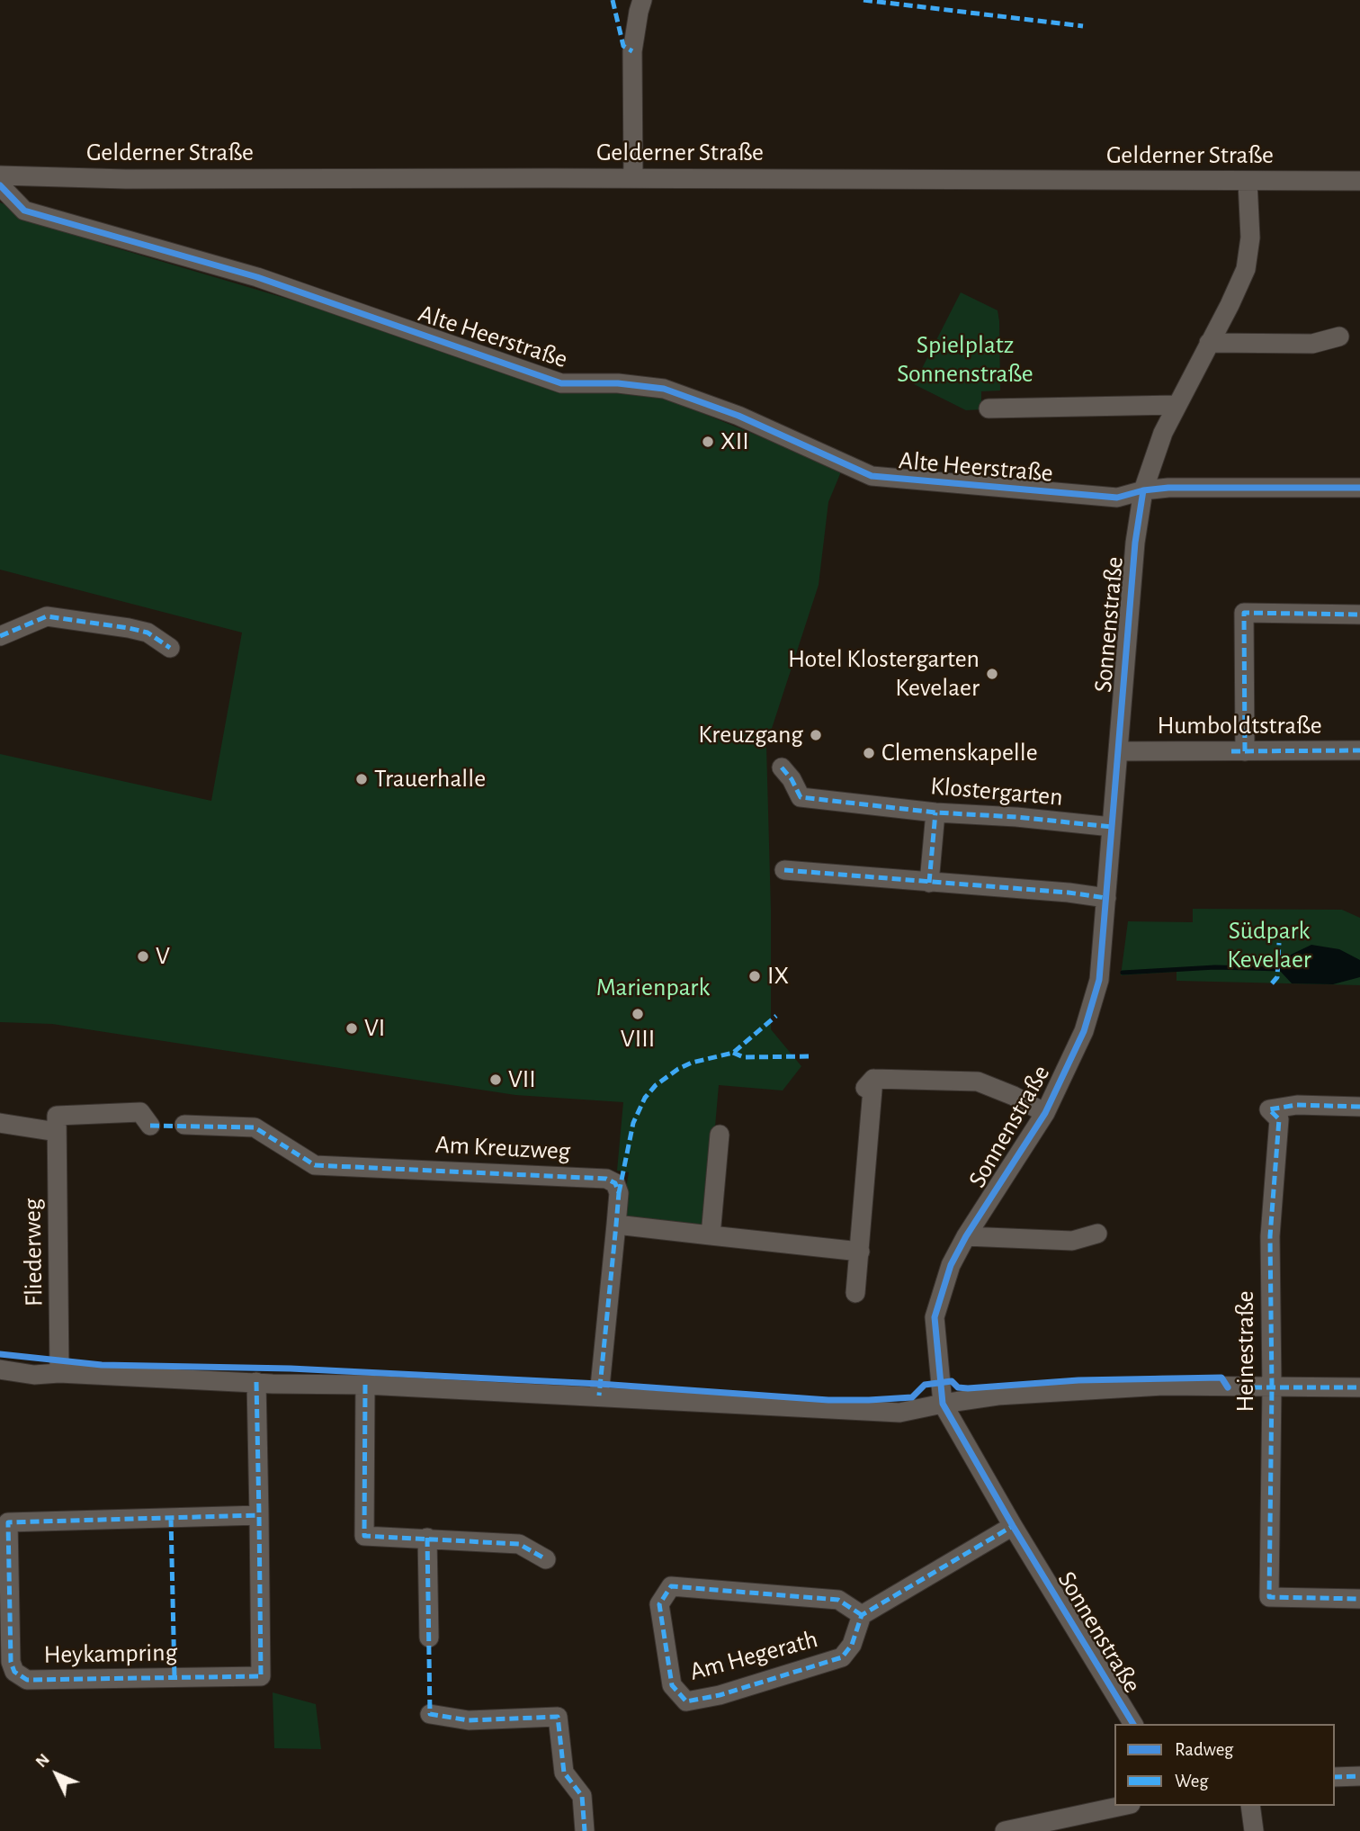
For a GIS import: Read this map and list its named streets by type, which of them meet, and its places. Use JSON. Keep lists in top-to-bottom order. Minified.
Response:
{"streets":{"street":["Gelderner Straße","Alte Heerstraße","Sonnenstraße","Humboldtstraße","Klostergarten","Am Kreuzweg","Fliederweg","Heinestraße","Heykampring","Am Hegerath"]},"crossings":[["Gelderner Straße","Sonnenstraße"],["Alte Heerstraße","Sonnenstraße"],["Sonnenstraße","Humboldtstraße"],["Sonnenstraße","Klostergarten"]],"parks":["Spielplatz Sonnenstraße","Südpark Kevelaer","Marienpark"],"places":["XII","Hotel Klostergarten Kevelaer","Kreuzgang","Clemenskapelle","Trauerhalle","V","IX","VIII","VI","VII"],"legend":["Radweg","Weg"],"north":"top left"}
